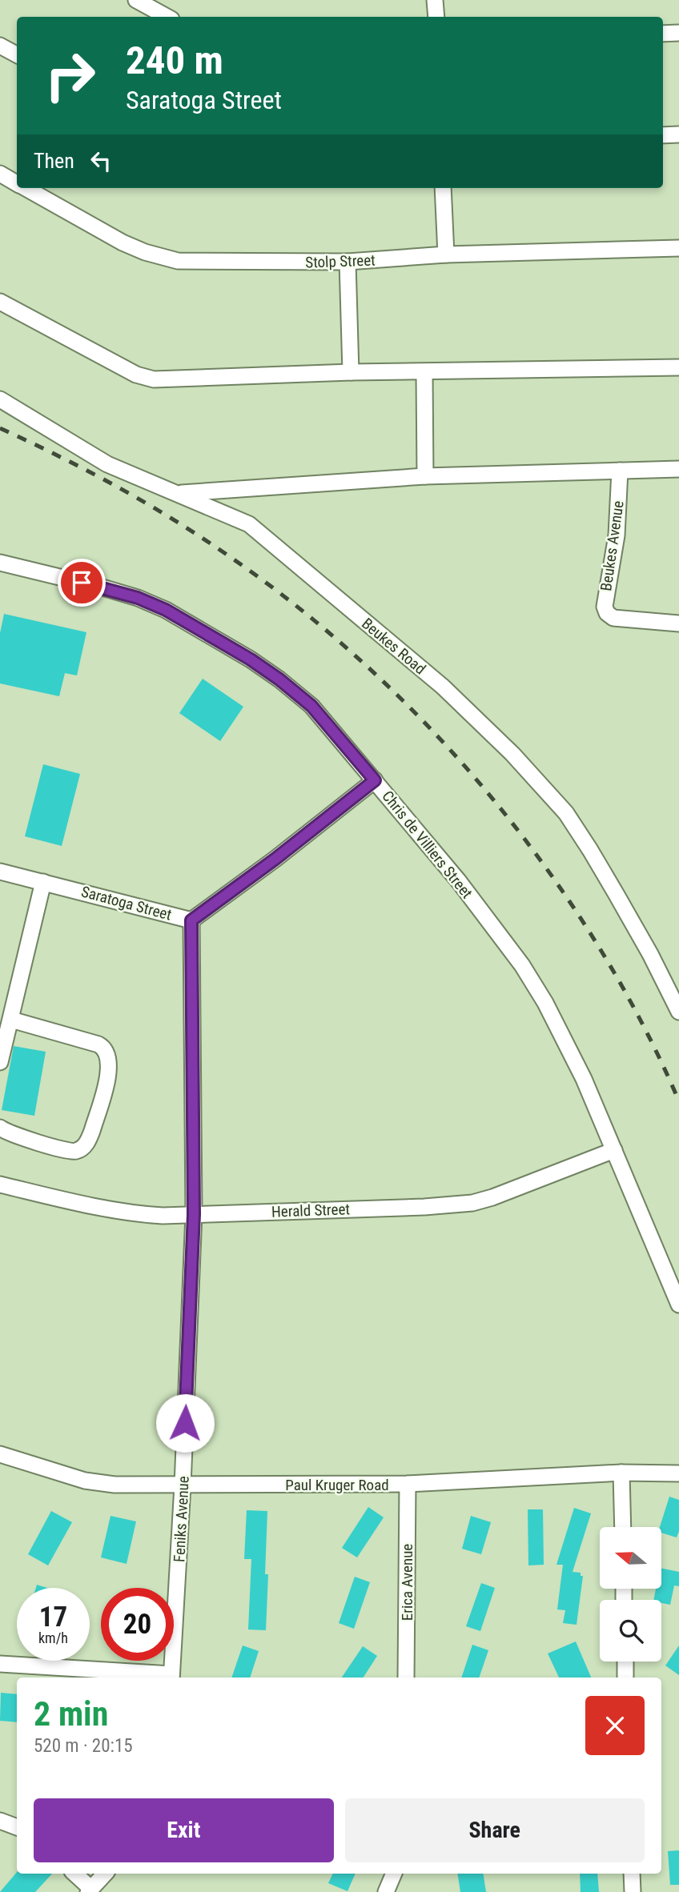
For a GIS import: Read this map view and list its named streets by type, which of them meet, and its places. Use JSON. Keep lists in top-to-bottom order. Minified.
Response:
{"streets":{"street":["Stolp Street","Beukes Avenue","Beukes Road","Chris de Villiers Street","Saratoga Street","Herald Street","Paul Kruger Road","Feniks Avenue","Erica Avenue"]},"crossings":[["Chris de Villiers Street","Saratoga Street"],["Chris de Villiers Street","Herald Street"],["Saratoga Street","Feniks Avenue"],["Herald Street","Feniks Avenue"],["Paul Kruger Road","Feniks Avenue"],["Paul Kruger Road","Erica Avenue"]],"north":"left","page":{"turn":["240 m","Saratoga Street"],"then":"Then","speed":"17 km/h","limit":"20","heading":["2 min","520 m · 20:15"],"buttons":["Exit","Share"]}}
